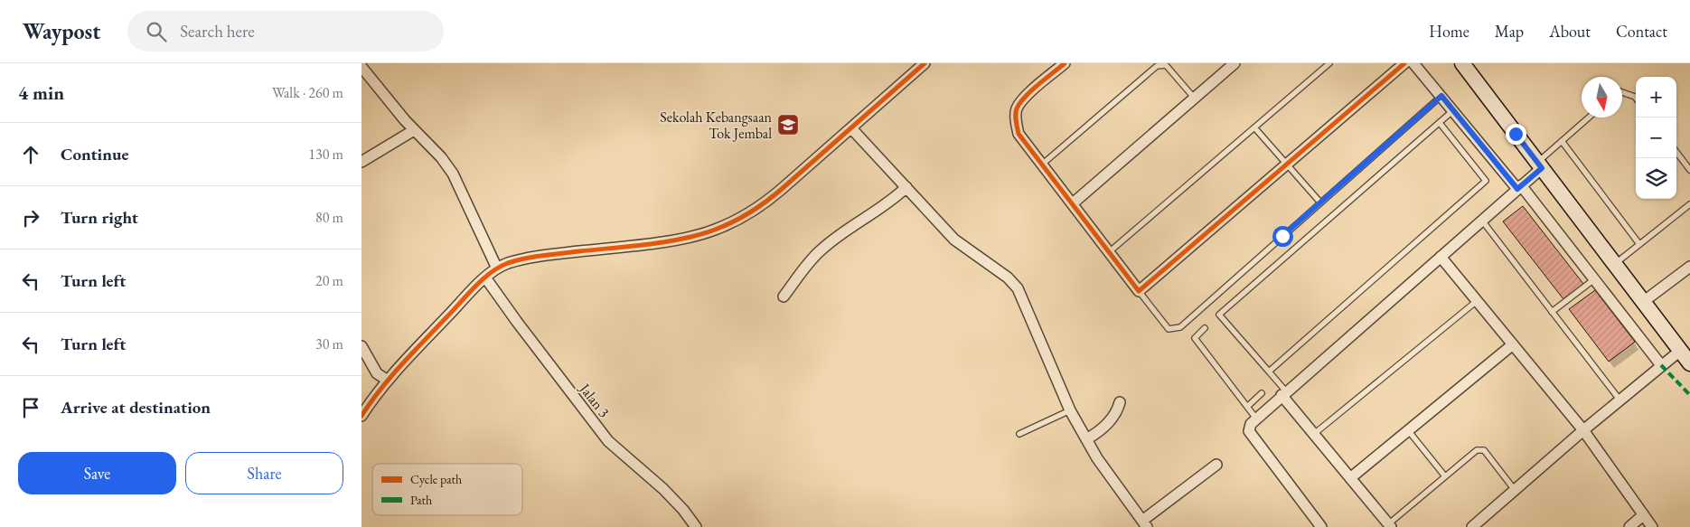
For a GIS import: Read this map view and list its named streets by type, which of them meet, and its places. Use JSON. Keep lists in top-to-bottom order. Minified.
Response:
{"streets":{"street":["Jalan 3"]},"places":{"school or university":["Sekolah Kebangsaan Tok Jembal"]},"legend":["Cycle path","Path"],"north":"bottom","page":{"header":"Waypost","search":"Search here","nav":["Home","Map","About","Contact"],"heading":["4 min","Walk · 260 m"],"map_buttons":["+","−"],"list":[["Continue","130 m"],["Turn right","80 m"],["Turn left","20 m"],["Turn left","30 m"],"Arrive at destination"],"buttons":["Save","Share"]}}
